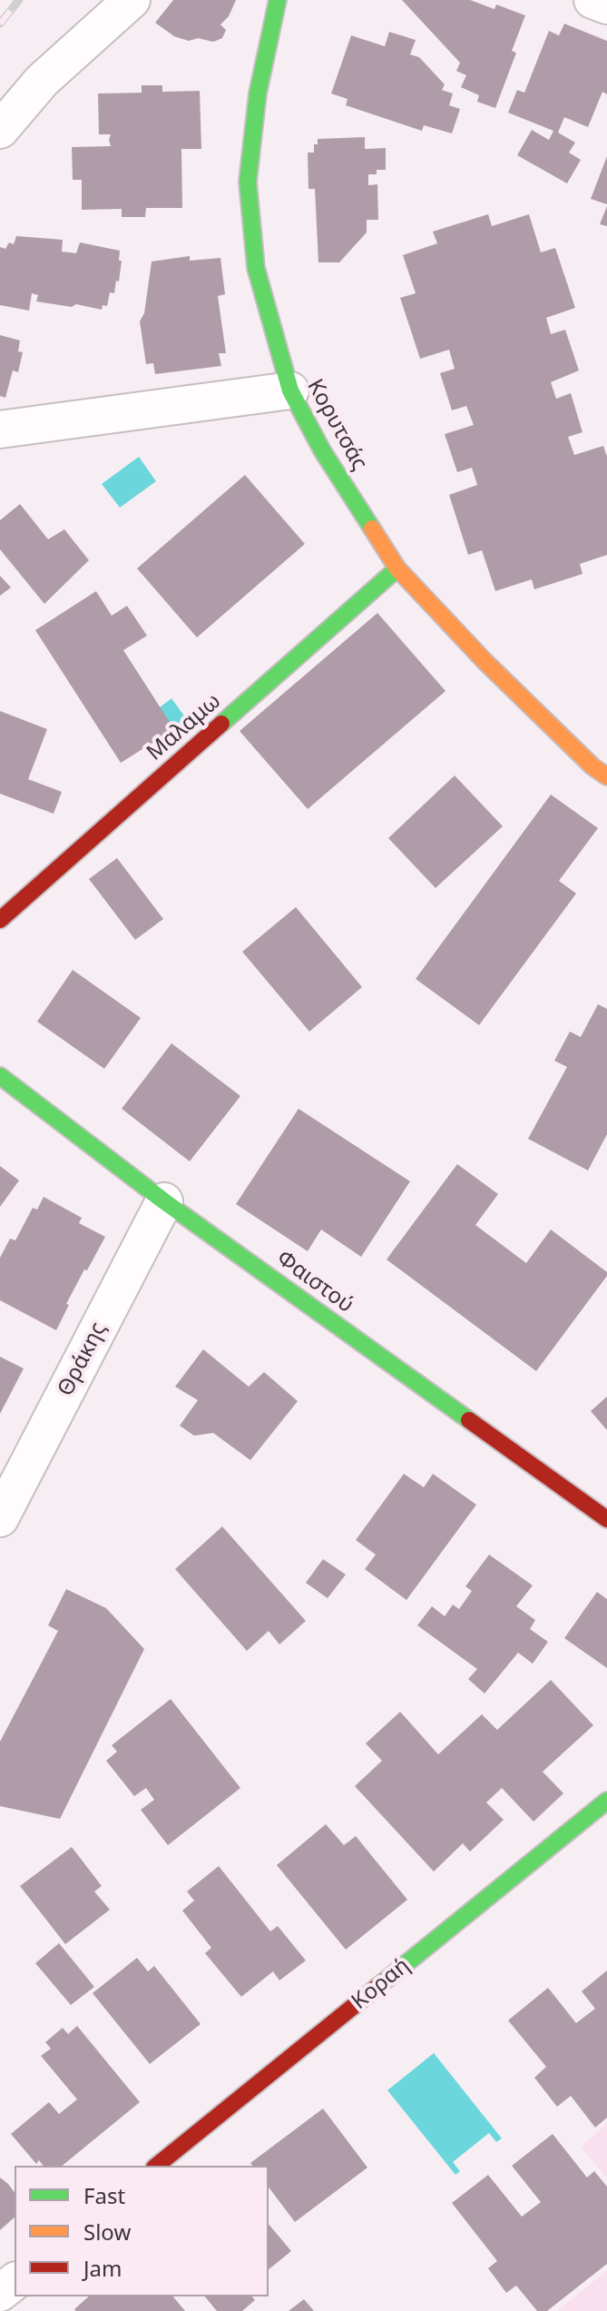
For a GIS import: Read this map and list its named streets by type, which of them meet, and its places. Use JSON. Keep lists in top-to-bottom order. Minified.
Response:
{"streets":{"street":["Κορυτσάς","Μαλαμω","Φαιστού","Θράκης","Κοραή"]},"crossings":[["Κορυτσάς","Μαλαμω"],["Φαιστού","Θράκης"]],"legend":["Fast","Slow","Jam"]}
